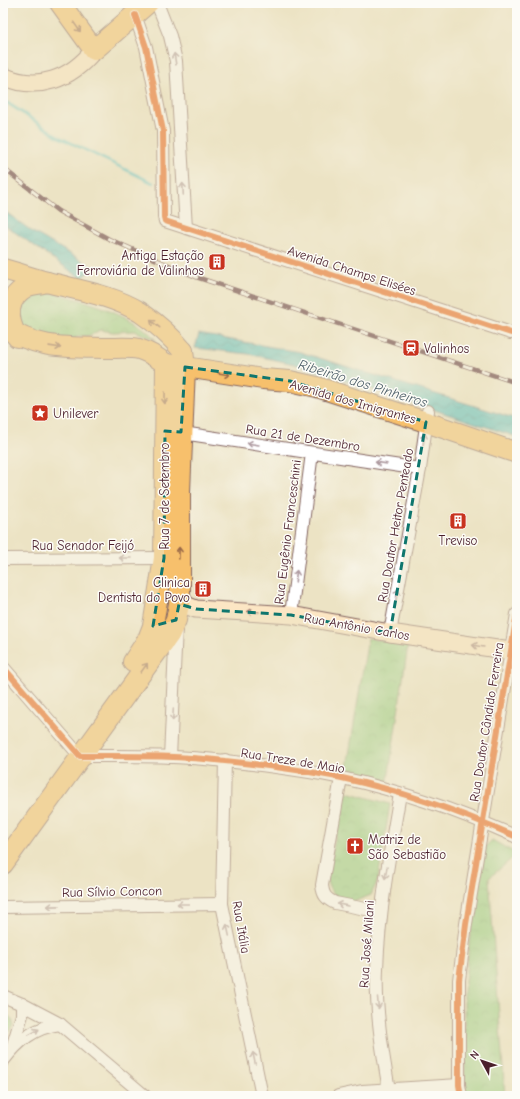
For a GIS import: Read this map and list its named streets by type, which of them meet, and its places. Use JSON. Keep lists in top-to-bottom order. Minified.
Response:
{"streets":{"main road":["Avenida dos Imigrantes","Rua 7 de Setembro","Rua Antônio Carlos"],"street":["Avenida Champs Elisées","Rua 21 de Dezembro","Rua Doutor Heitor Penteado","Rua Eugênio Franceschini","Rua Senador Feijó","Rua Doutor Cândido Ferreira","Rua Treze de Maio","Rua Sílvio Concon","Rua Itália","Rua José Milani"]},"crossings":[["Avenida dos Imigrantes","Rua 7 de Setembro"],["Avenida dos Imigrantes","Rua Doutor Heitor Penteado"],["Rua 21 de Dezembro","Rua 7 de Setembro"],["Rua 21 de Dezembro","Rua Doutor Heitor Penteado"],["Rua 21 de Dezembro","Rua Eugênio Franceschini"],["Rua 7 de Setembro","Rua Senador Feijó"],["Rua 7 de Setembro","Rua Treze de Maio"],["Rua Doutor Heitor Penteado","Rua Antônio Carlos"],["Rua Eugênio Franceschini","Rua Antônio Carlos"],["Rua Antônio Carlos","Rua Doutor Cândido Ferreira"],["Rua Doutor Cândido Ferreira","Rua Treze de Maio"],["Rua Treze de Maio","Rua Itália"],["Rua Treze de Maio","Rua José Milani"],["Rua Sílvio Concon","Rua Itália"]],"one_way":["Rua 21 de Dezembro","Rua Doutor Heitor Penteado","Rua Eugênio Franceschini","Rua Senador Feijó","Rua Antônio Carlos","Rua Sílvio Concon","Rua Itália","Rua José Milani"],"water":["Ribeirão dos Pinheiros"],"places":{"building":["Antiga Estação Ferroviária de Valinhos","Treviso","Clinica Dentista do Povo"],"station":["Valinhos"],"place":["Unilever"],"church":["Matriz de São Sebastião"]},"north":"top left"}
